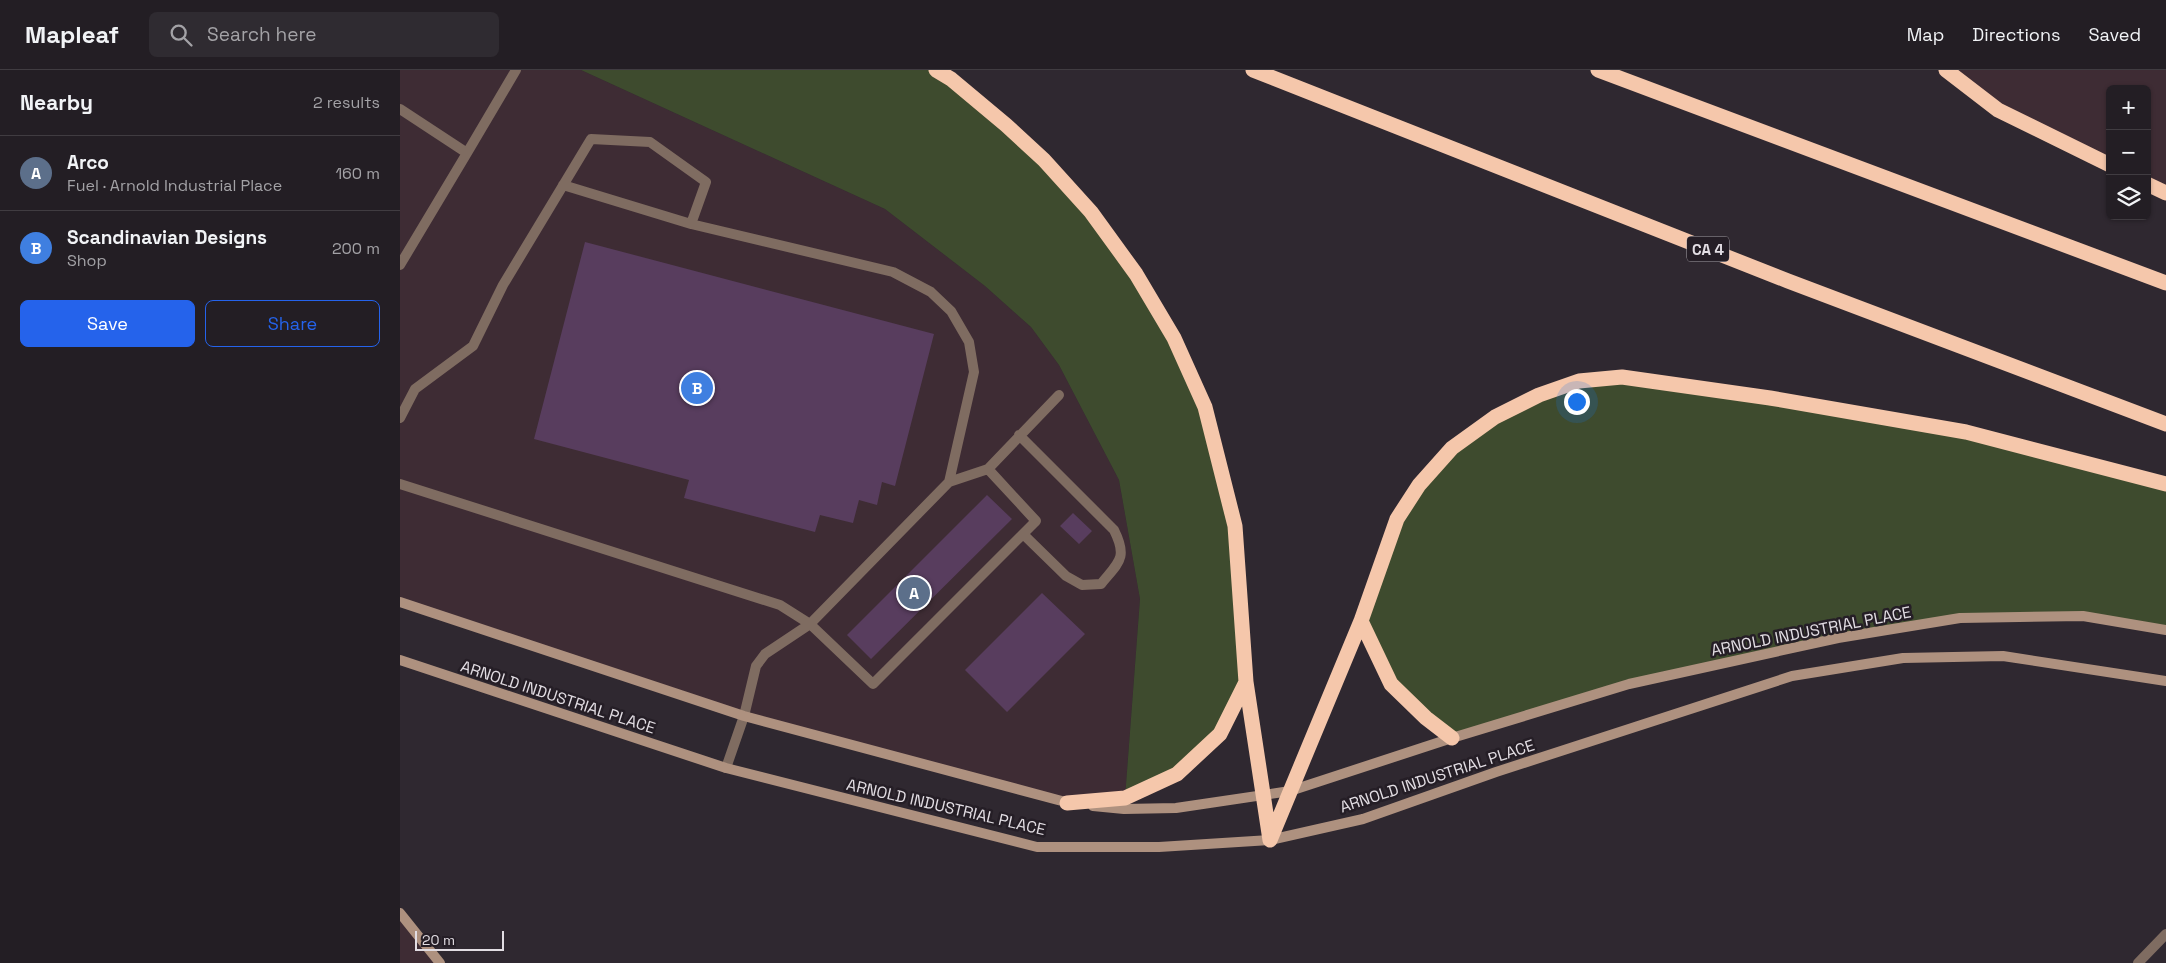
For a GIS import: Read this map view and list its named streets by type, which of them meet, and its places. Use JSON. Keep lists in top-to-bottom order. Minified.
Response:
{"streets":{"highway":["CA 4"],"street":["ARNOLD INDUSTRIAL PLACE"]},"scale_bar":"20 m","page":{"header":"Mapleaf","search":"Search here","nav":["Map","Directions","Saved"],"heading":["Nearby","2 results"],"map_buttons":["+","−"],"list":[{"mark":"A","name":"Arco","note":"Fuel · Arnold Industrial Place","value":"160 m"},{"mark":"B","name":"Scandinavian Designs","note":"Shop","value":"200 m"}],"buttons":["Save","Share"],"pins":["B","A"],"scale":"20 m"}}
